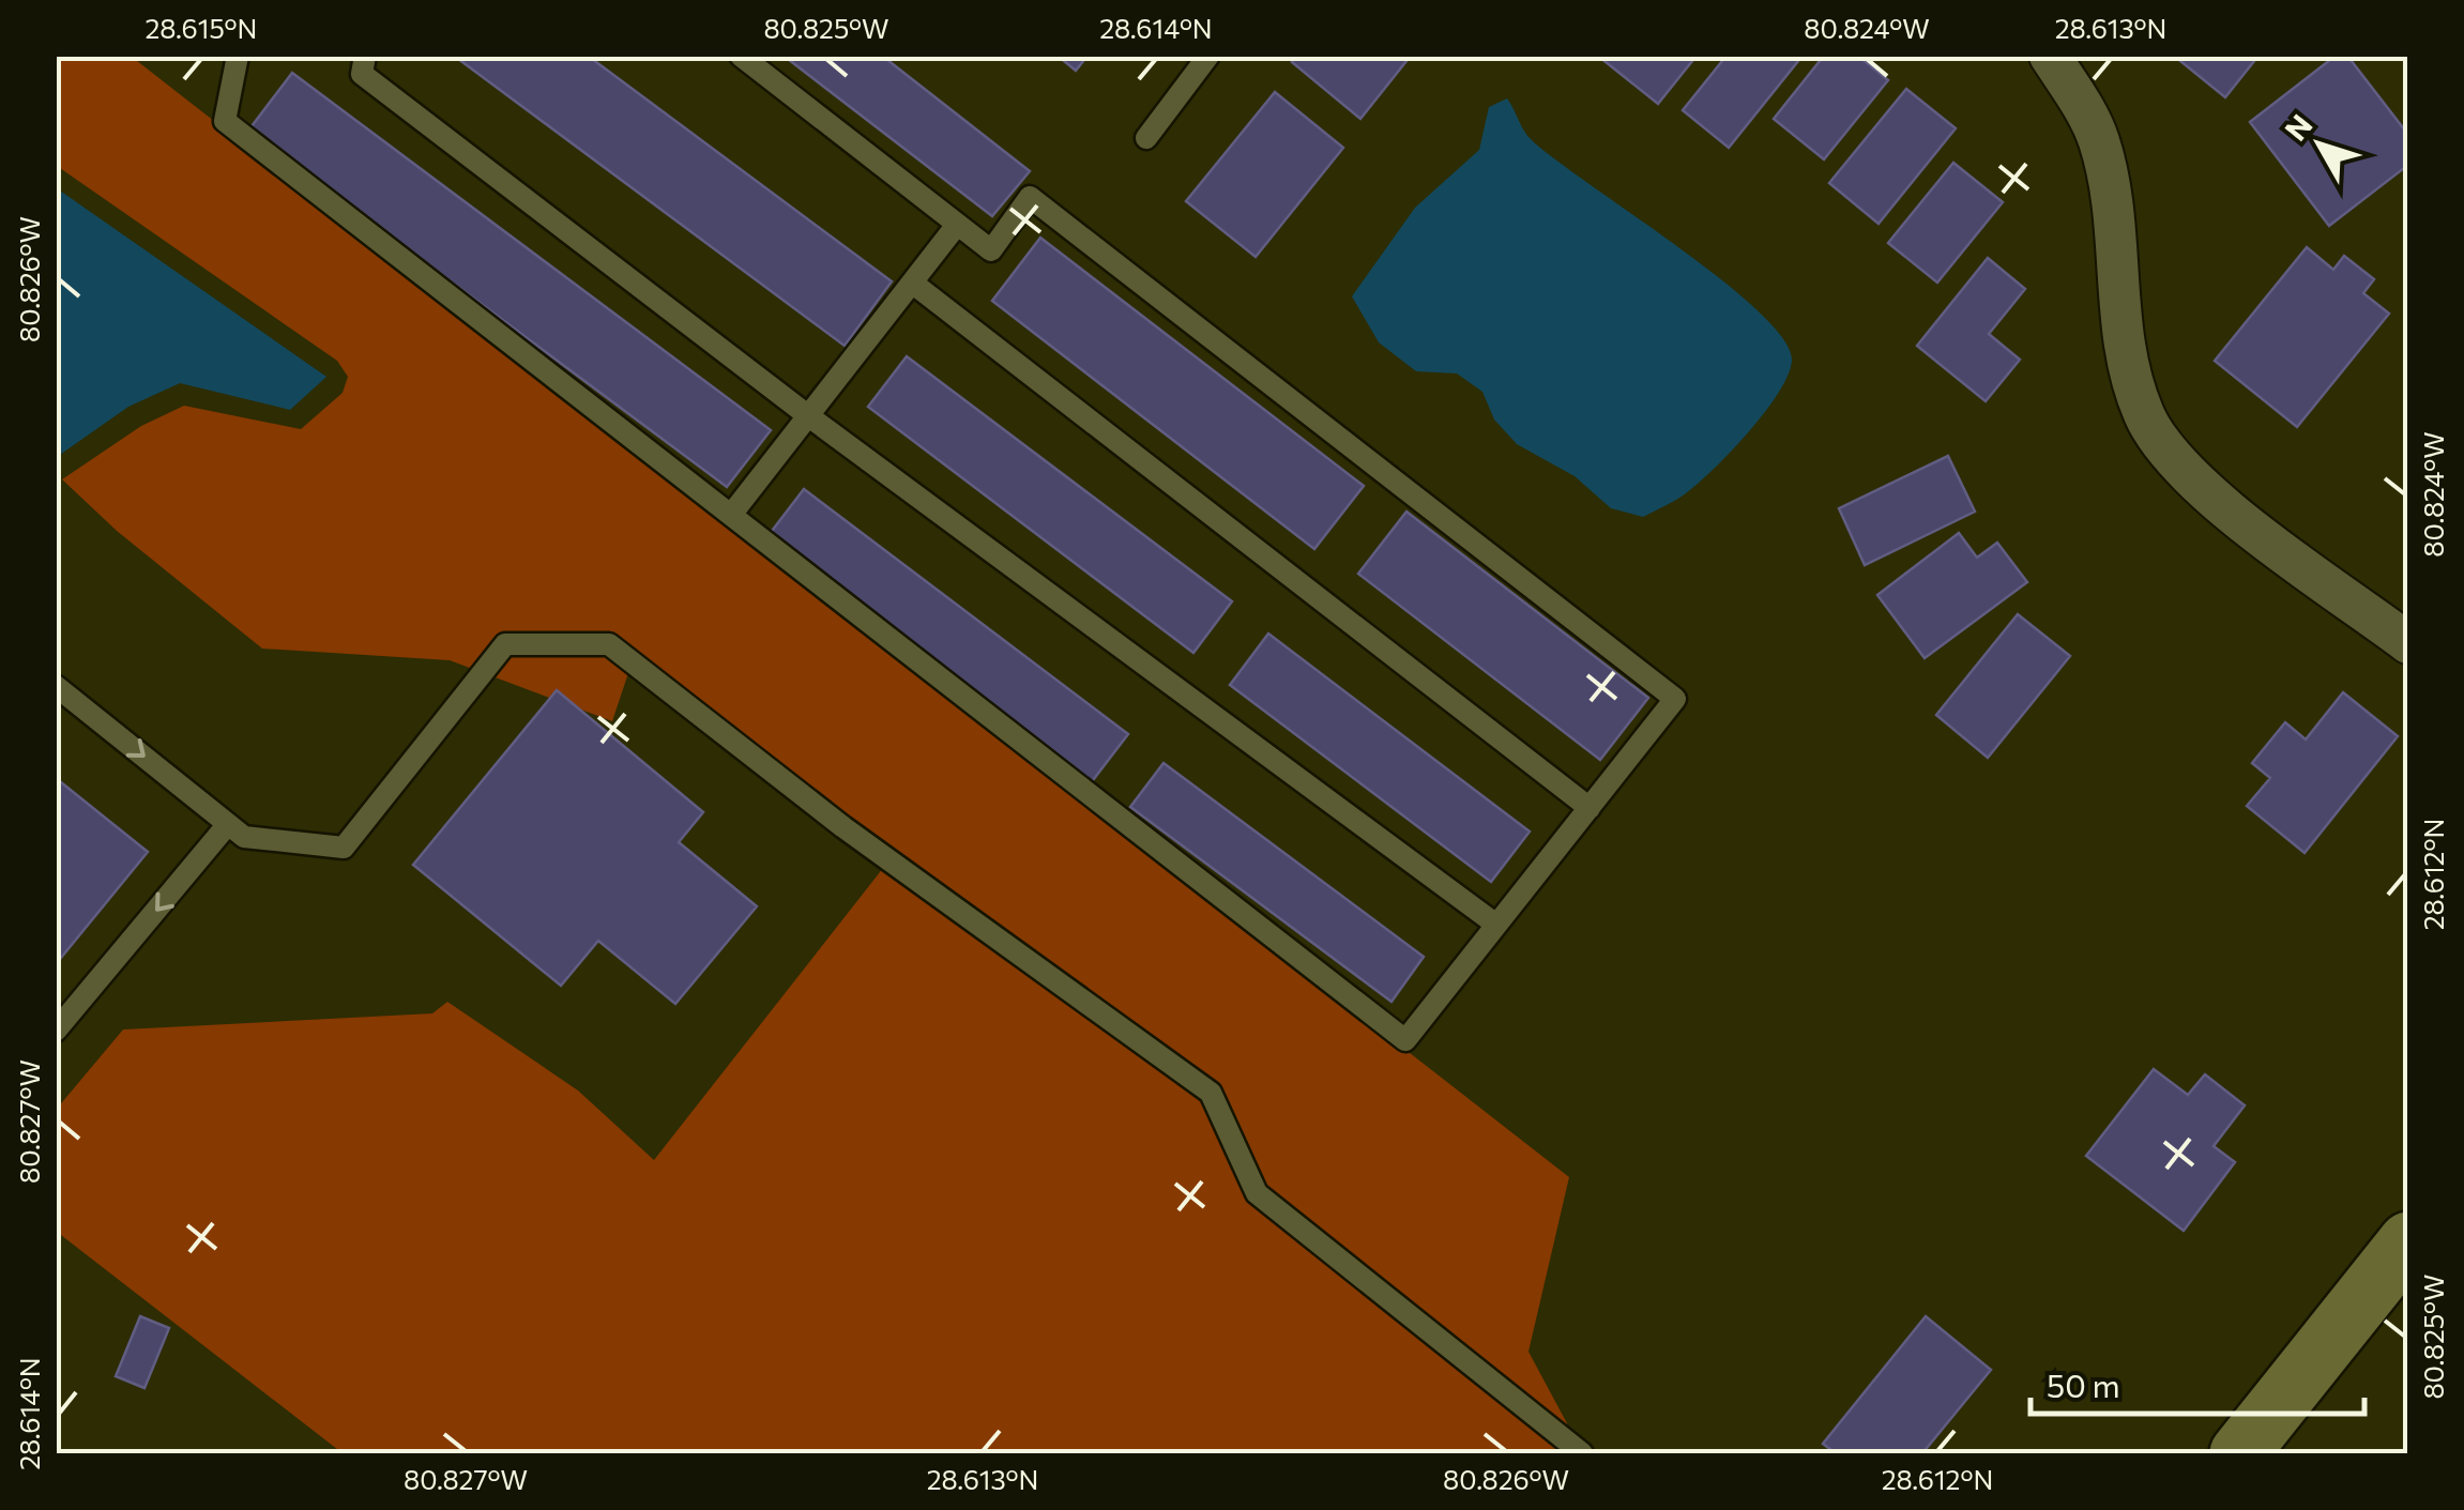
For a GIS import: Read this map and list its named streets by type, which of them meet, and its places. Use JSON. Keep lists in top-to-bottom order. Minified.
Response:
{"scale_bar":"50 m","north":"top left","coordinates":["28.615°N","80.825°W","28.614°N","80.824°W","28.613°N","80.826°W","28.612°N","80.827°W"]}
